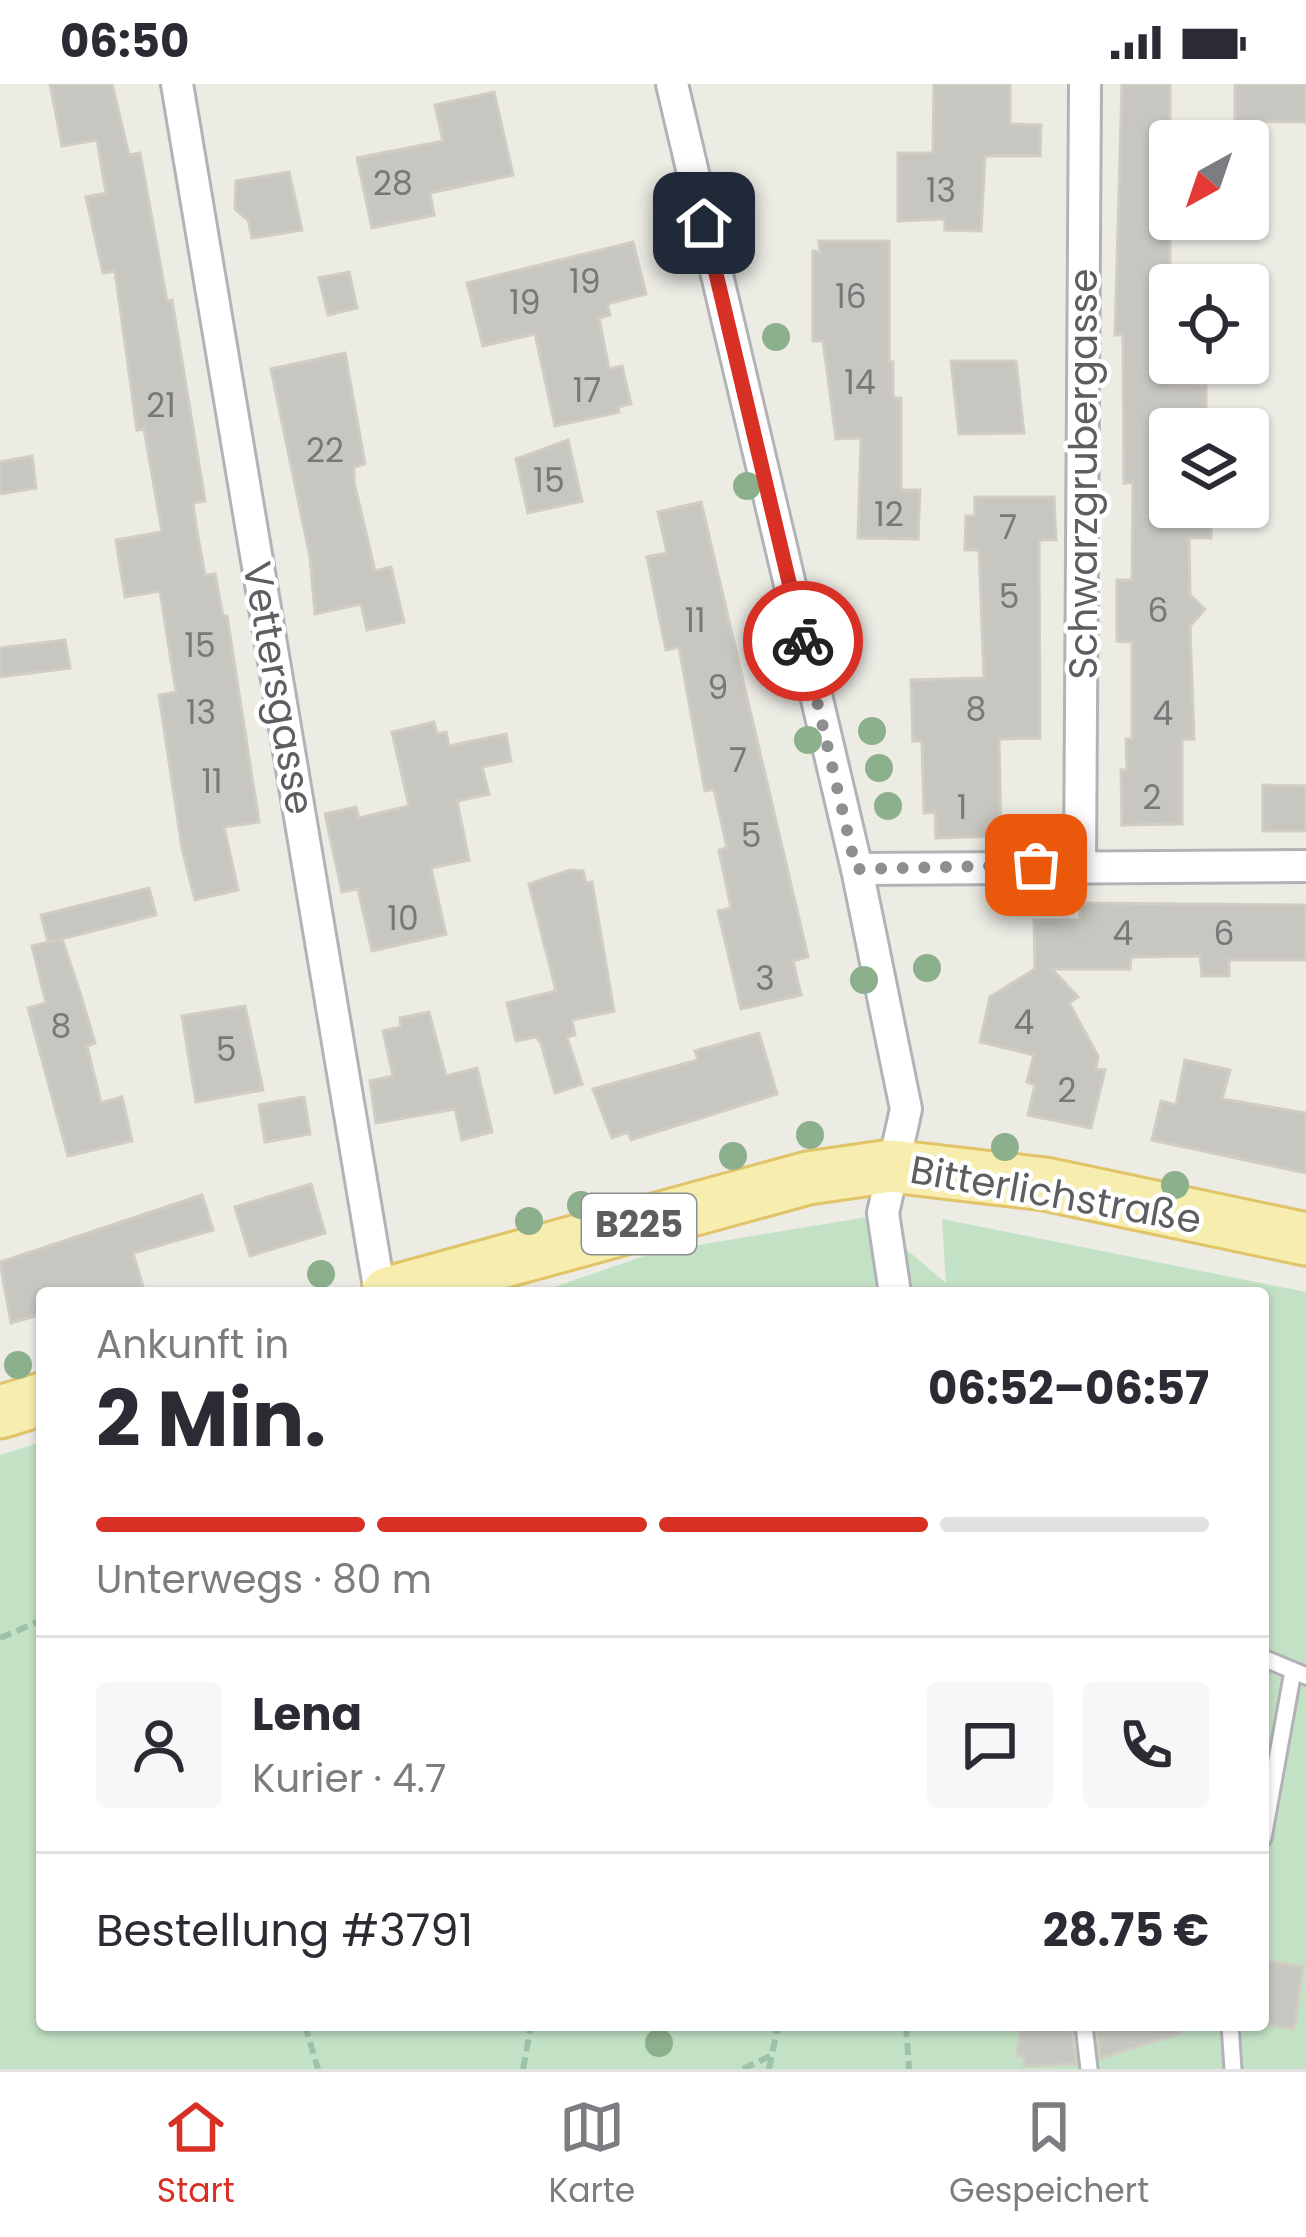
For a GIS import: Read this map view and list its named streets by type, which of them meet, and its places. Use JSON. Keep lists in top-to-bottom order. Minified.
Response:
{"streets":{"main road":["Bitterlichstraße","B225"],"street":["Schwarzgrubergasse","Vettersgasse"]},"house_numbers":["28","13","19","16","19","14","17","21","22","15","12","7","5","6","11","15","9","8","13","4","7","11","2","1","5","10","4","6","3","4","8","5","2"],"north":"bottom left","page":{"status":"06:50","heading":["2 Min.","Ankunft in","06:52–06:57"],"panel":["Lena","Kurier · 4.7","Bestellung #3791","28.75 €"],"bar":"Unterwegs · 80 m","tabs":["Start","Karte","Gespeichert"]}}
